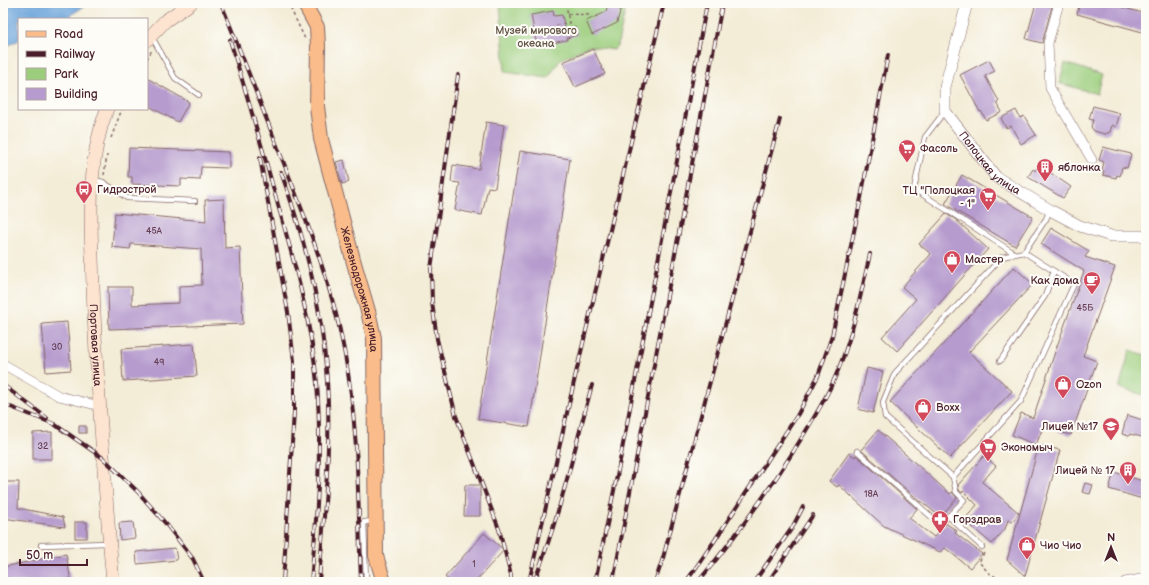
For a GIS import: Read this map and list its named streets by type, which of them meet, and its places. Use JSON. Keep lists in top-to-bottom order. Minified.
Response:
{"streets":{"main road":["Железнодорожная улица","Портовая улица"],"street":["Полоцкая улица"]},"parks":["Музей мирового океана"],"places":{"supermarket":["Фасоль","ТЦ \"Полоцкая - 1\"","Экономыч"],"building":["яблонка","Лицей № 17"],"bus stop":["Гидрострой"],"shop":["Мастер","Ozon","Boxx","Чио Чио"],"cafe":["Как дома"],"school or university":["Лицей №17"],"pharmacy":["Горздрав"]},"house_numbers":["45А","45Б","30","49","32","18А","1"],"legend":["Road","Railway","Park","Building"],"scale_bar":"50 m","north":"top"}
